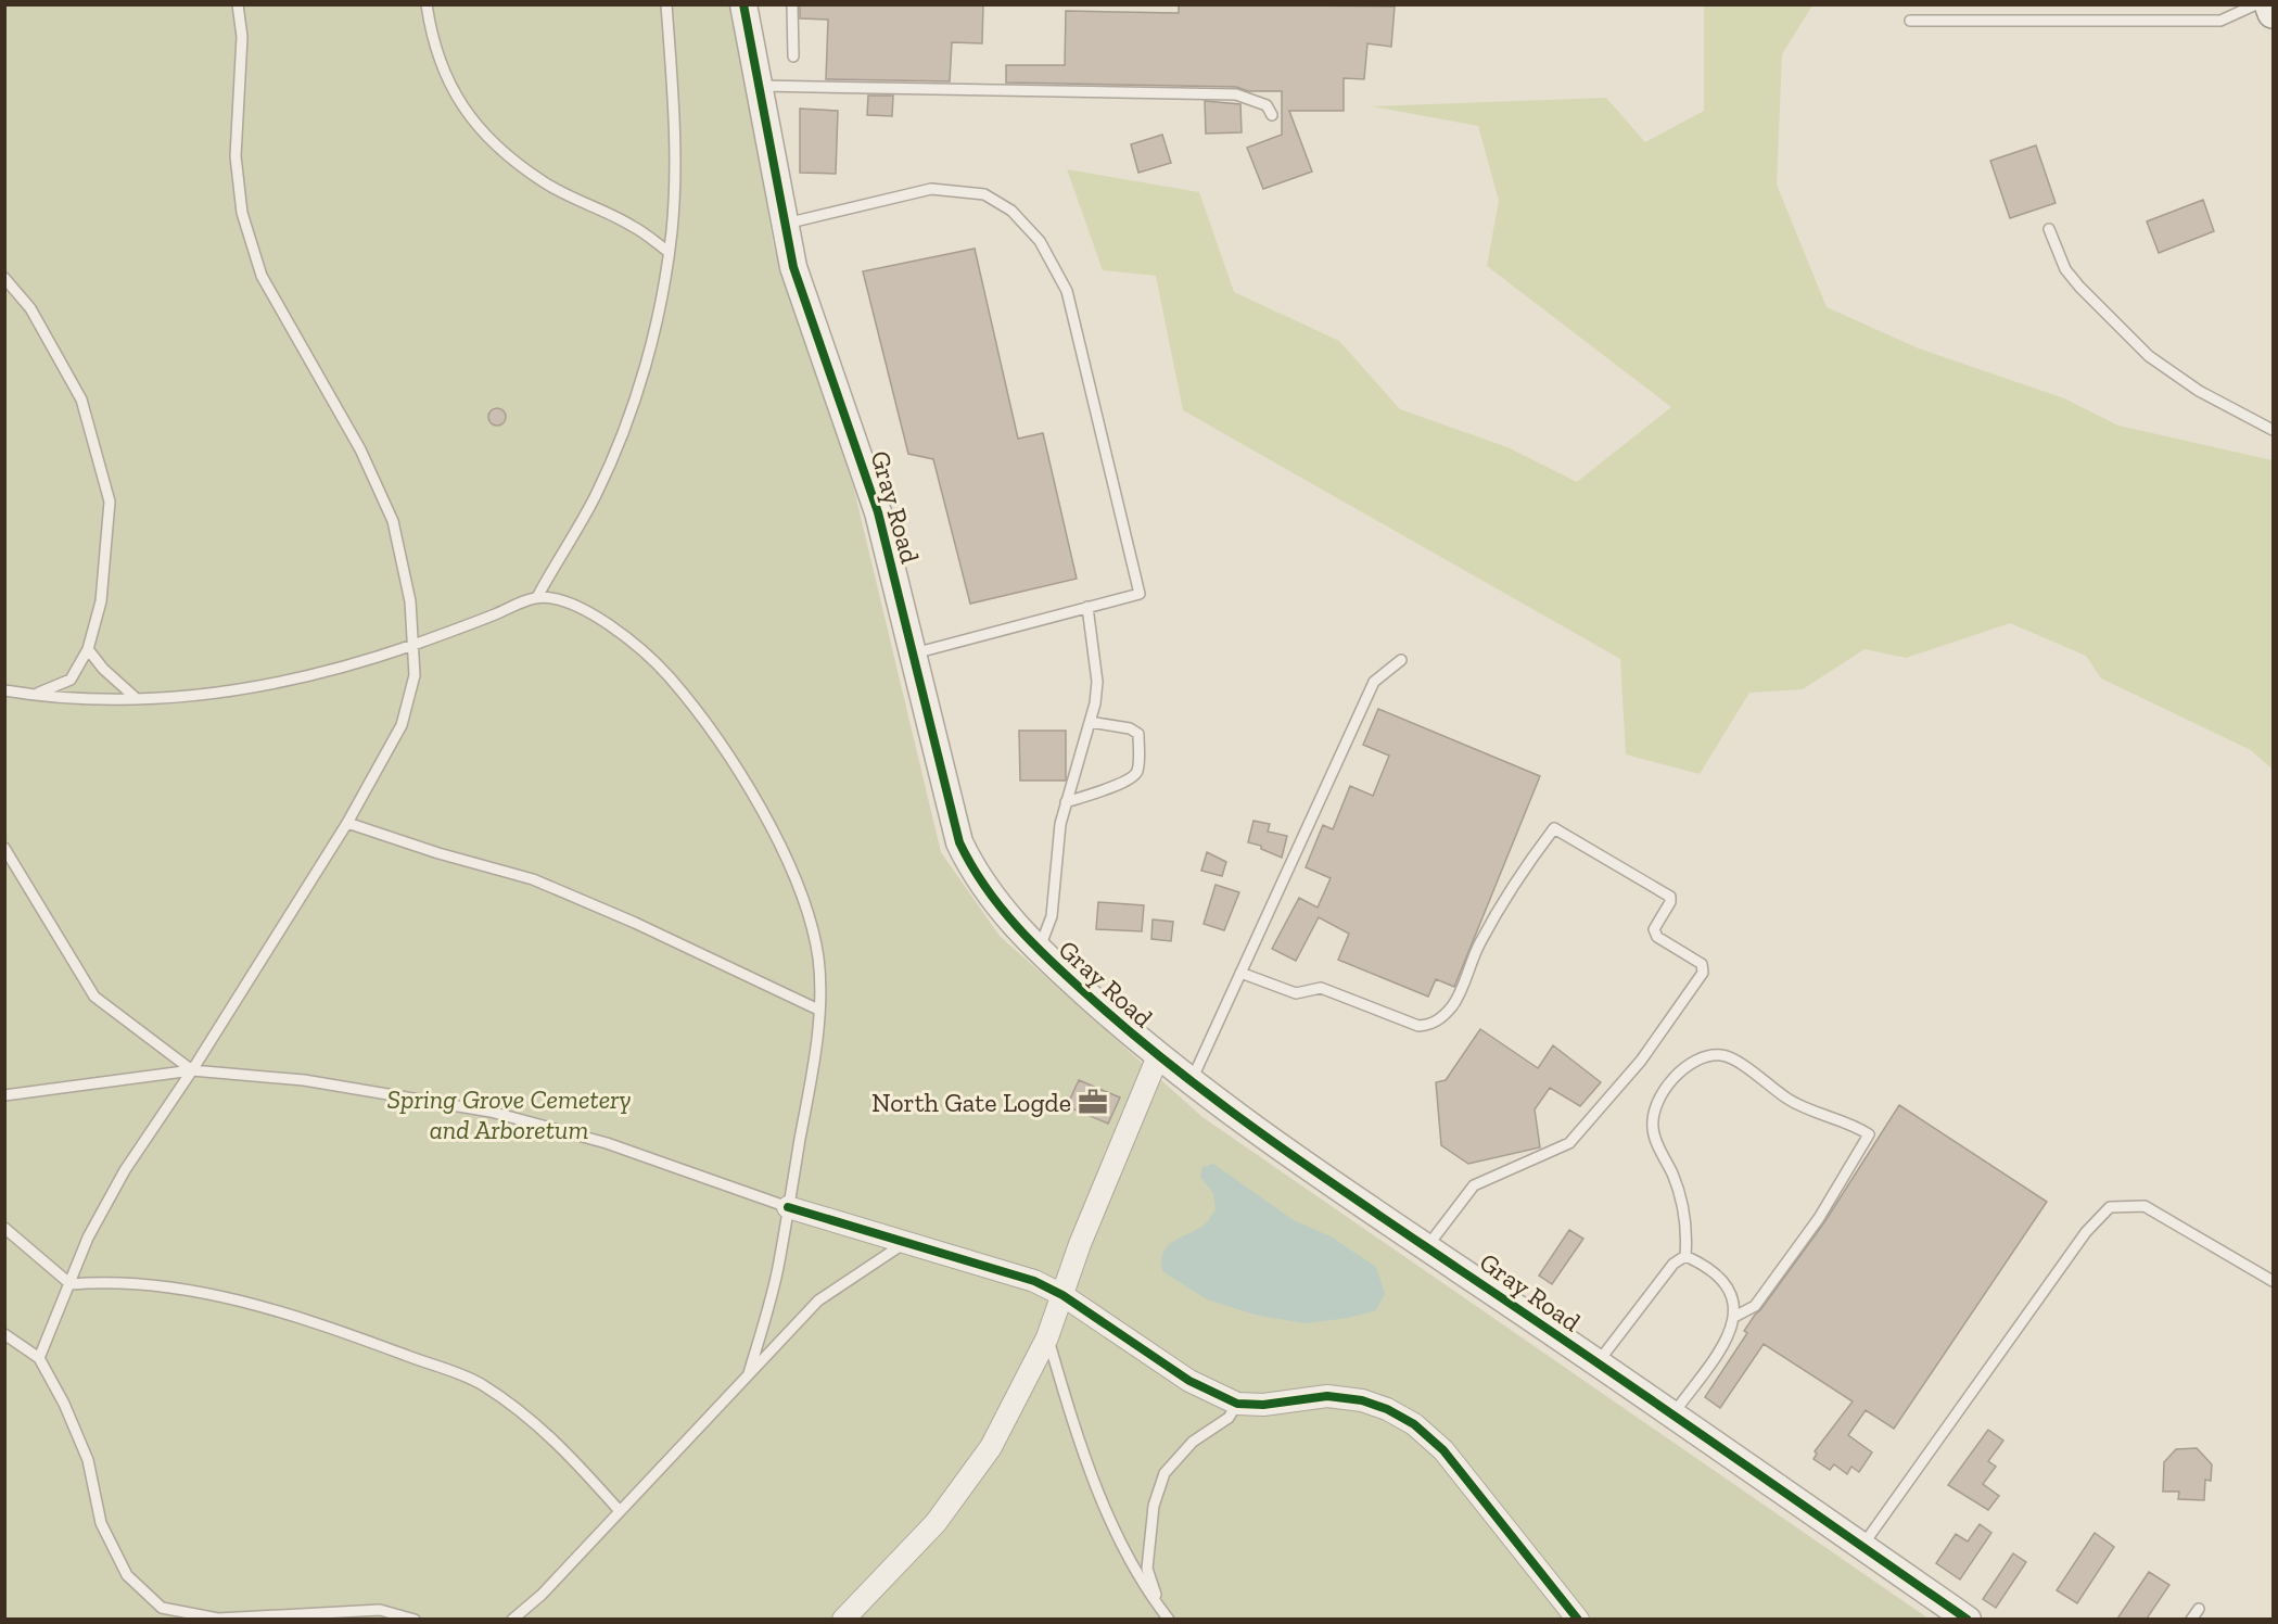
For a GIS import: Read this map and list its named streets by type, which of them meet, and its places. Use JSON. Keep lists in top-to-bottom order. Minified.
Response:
{"streets":{"street":["Gray Road"]},"parks":["Spring Grove Cemetery and Arboretum"],"places":{"office":["North Gate Logde"]}}
